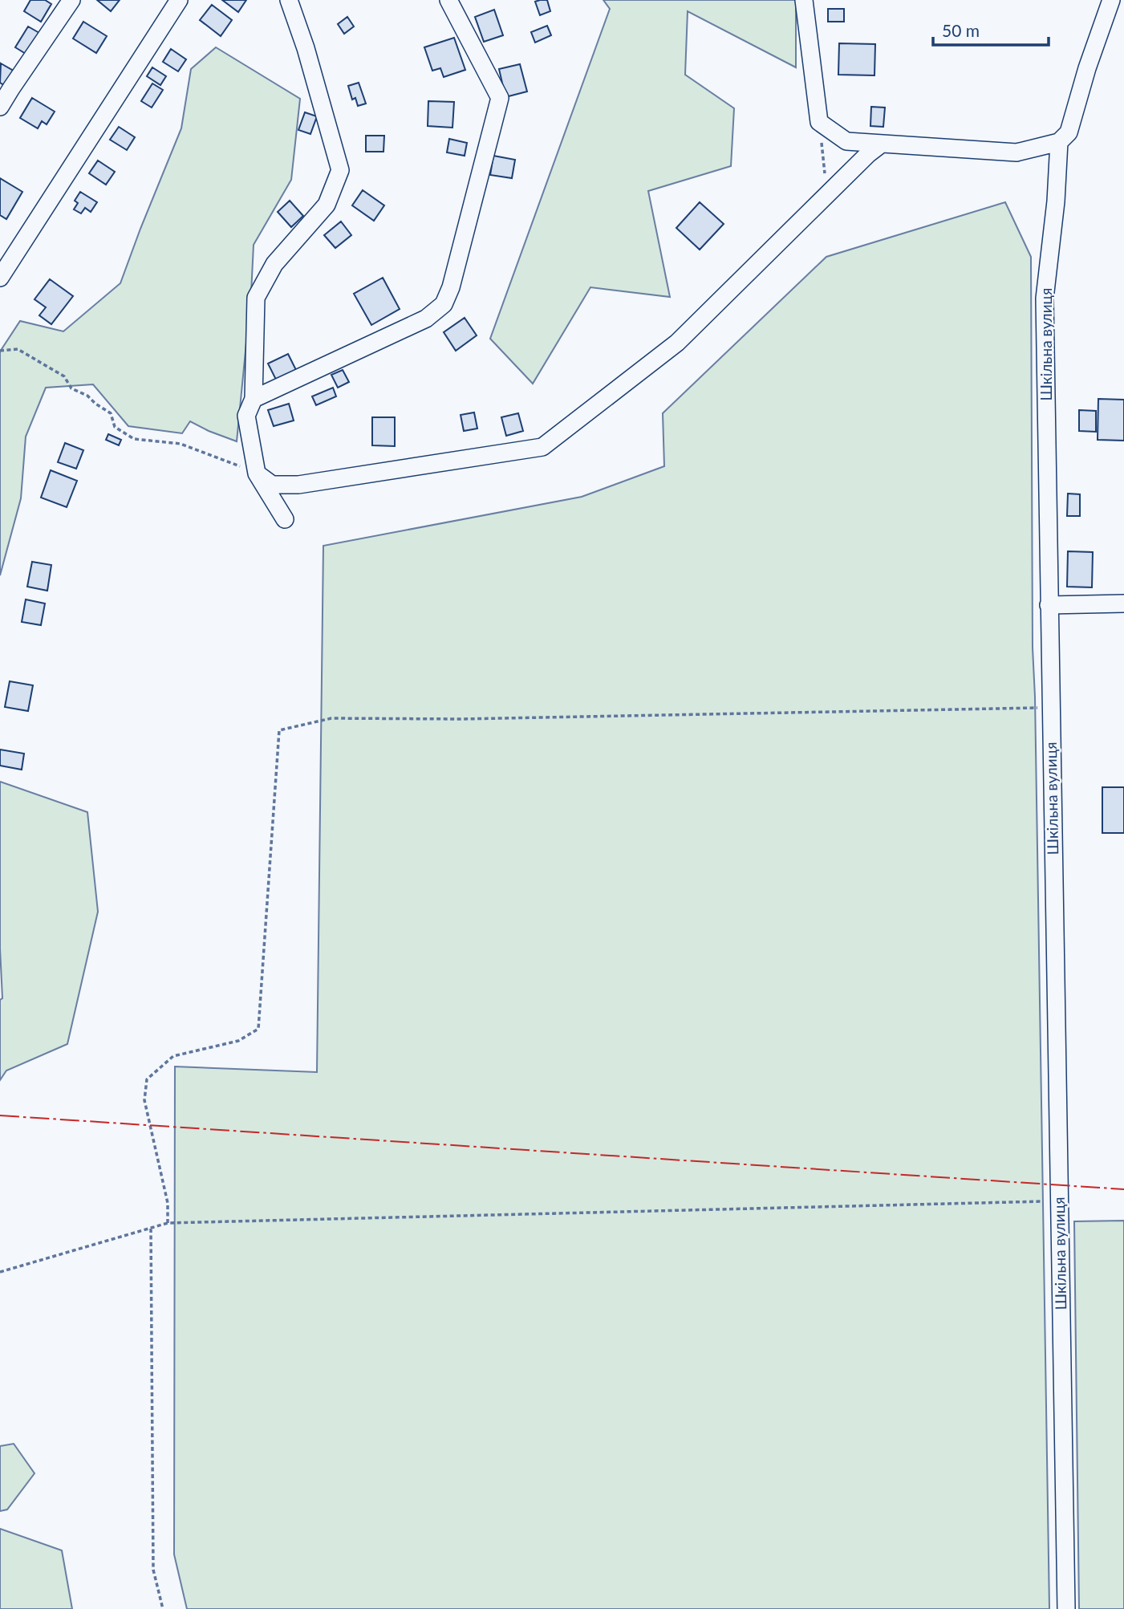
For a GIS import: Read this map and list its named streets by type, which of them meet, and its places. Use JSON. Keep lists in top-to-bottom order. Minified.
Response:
{"streets":{"street":["Шкільна вулиця"]},"scale_bar":"50 m"}
